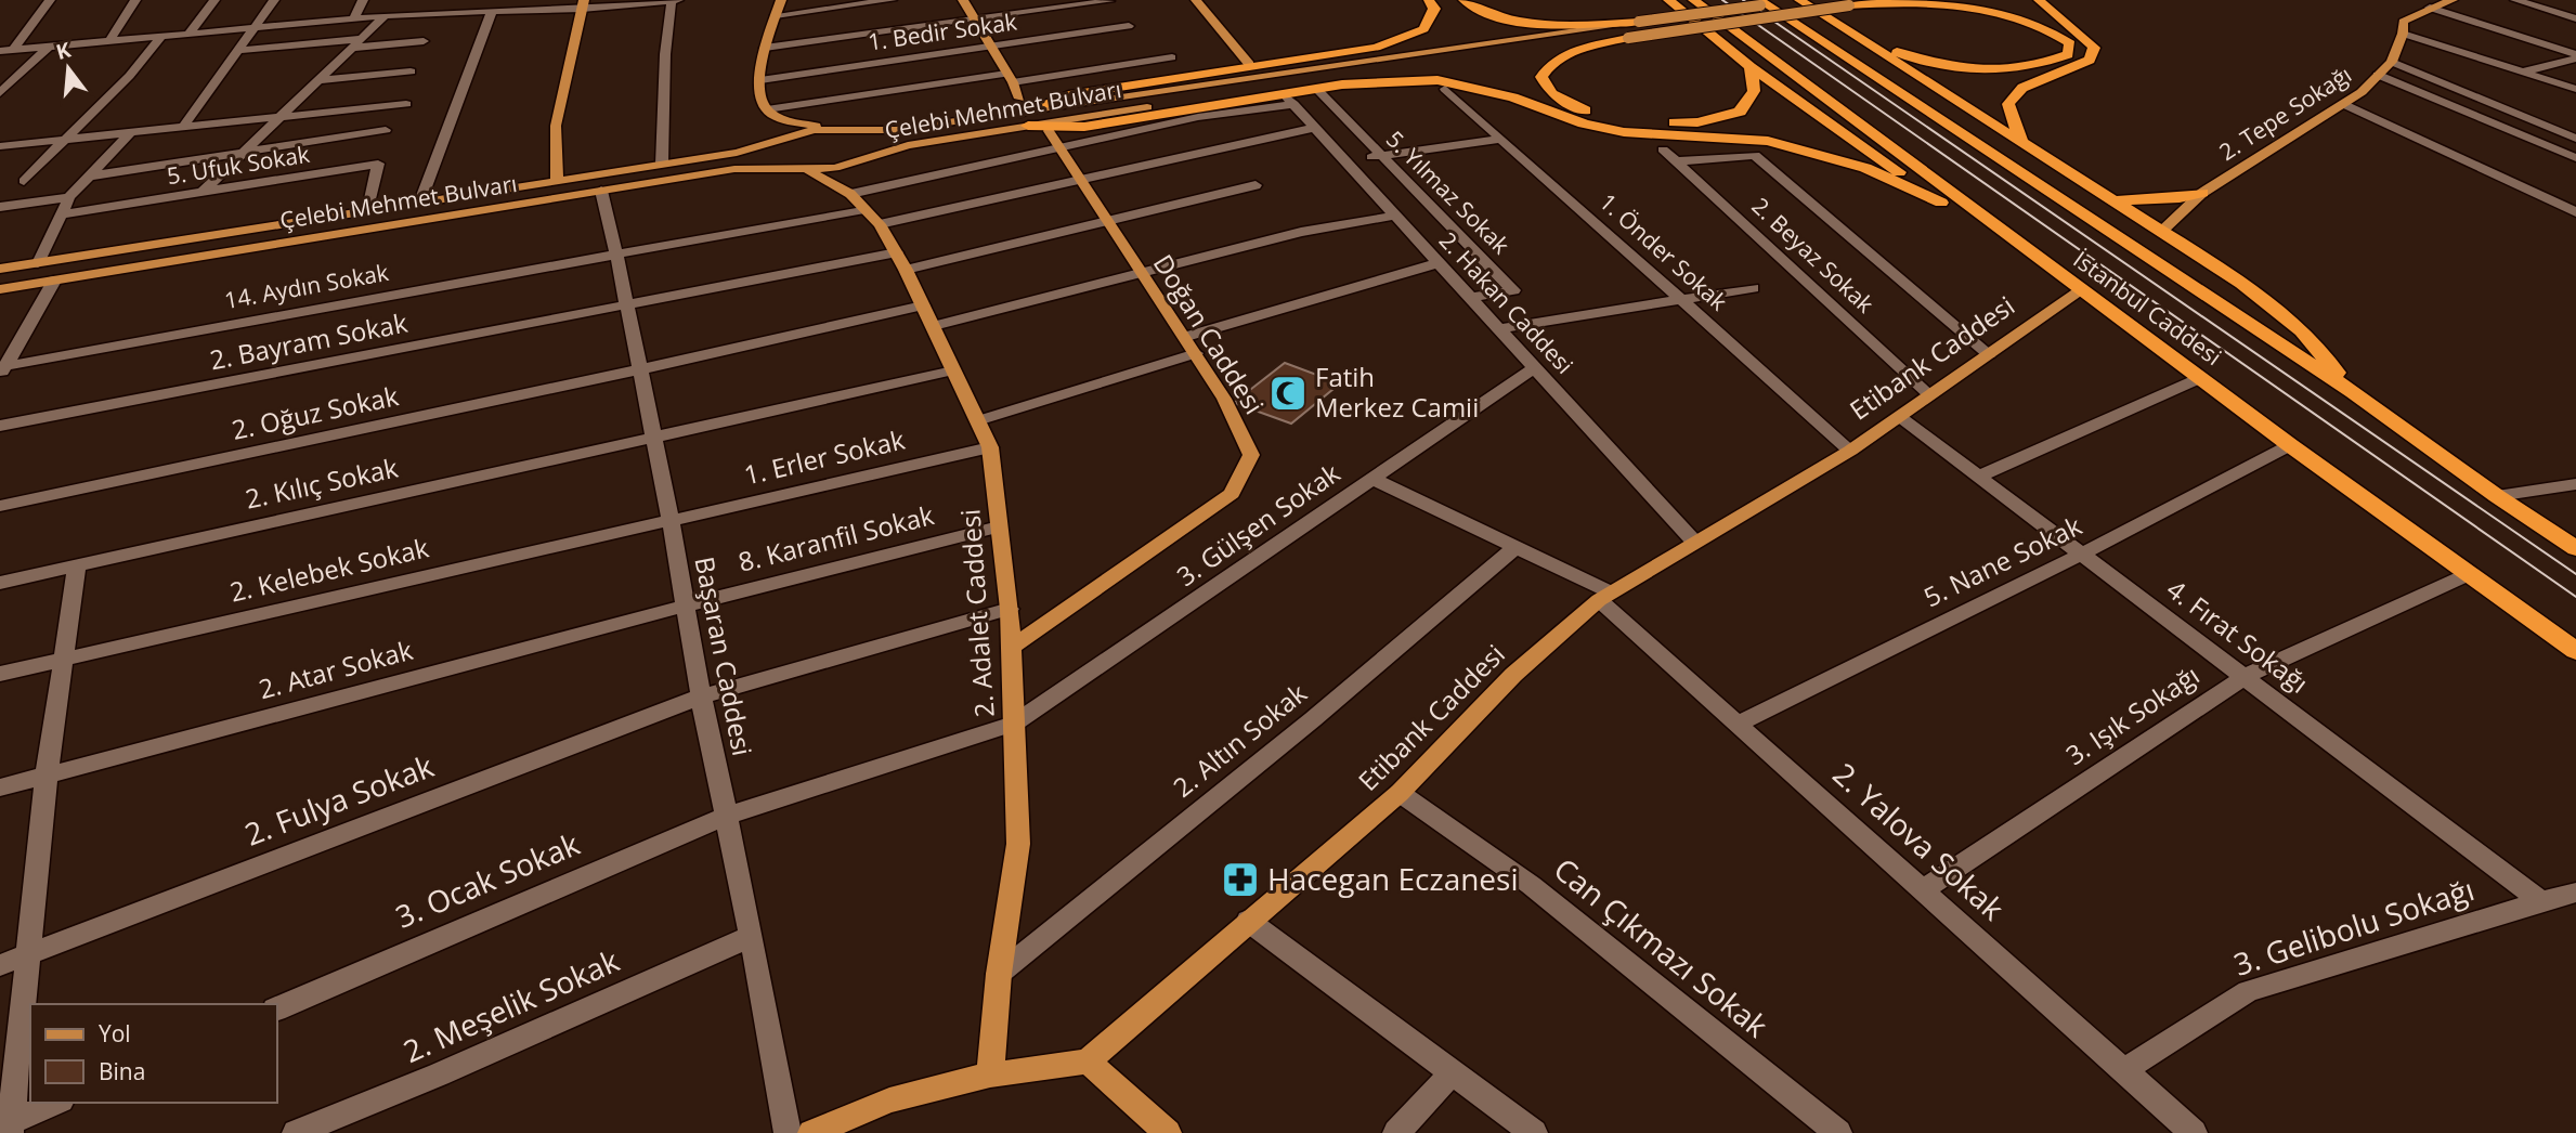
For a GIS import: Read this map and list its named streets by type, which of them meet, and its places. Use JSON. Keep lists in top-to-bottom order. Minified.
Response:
{"streets":{"highway":["İstanbul Caddesi"],"main road":["Çelebi Mehmet Bulvarı","2. Tepe Sokağı","Doğan Caddesi","Etibank Caddesi","2. Adalet Caddesi"],"street":["1. Bedir Sokak","5. Ufuk Sokak","5. Yılmaz Sokak","1. Önder Sokak","2. Beyaz Sokak","14. Aydın Sokak","2. Hakan Caddesi","2. Bayram Sokak","2. Oğuz Sokak","1. Erler Sokak","2. Kılıç Sokak","3. Gülşen Sokak","8. Karanfil Sokak","5. Nane Sokak","2. Kelebek Sokak","4. Fırat Sokağı","Başaran Caddesi","2. Atar Sokak","3. Işık Sokağı","2. Altın Sokak","2. Fulya Sokak","2. Yalova Sokak","3. Ocak Sokak","3. Gelibolu Sokağı","Can Çıkmazı Sokak","2. Meşelik Sokak"]},"crossings":[["Çelebi Mehmet Bulvarı","5. Ufuk Sokak"],["Çelebi Mehmet Bulvarı","2. Adalet Caddesi"],["Çelebi Mehmet Bulvarı","Başaran Caddesi"],["5. Yılmaz Sokak","2. Hakan Caddesi"],["1. Önder Sokak","Etibank Caddesi"],["2. Beyaz Sokak","Etibank Caddesi"],["14. Aydın Sokak","2. Adalet Caddesi"],["14. Aydın Sokak","Başaran Caddesi"],["2. Hakan Caddesi","Doğan Caddesi"],["2. Hakan Caddesi","Etibank Caddesi"],["2. Hakan Caddesi","3. Gülşen Sokak"],["İstanbul Caddesi","Etibank Caddesi"],["İstanbul Caddesi","5. Nane Sokak"],["İstanbul Caddesi","3. Işık Sokağı"],["Doğan Caddesi","2. Bayram Sokak"],["Doğan Caddesi","2. Adalet Caddesi"],["2. Bayram Sokak","2. Adalet Caddesi"],["2. Bayram Sokak","Başaran Caddesi"],["Etibank Caddesi","4. Fırat Sokağı"],["Etibank Caddesi","2. Yalova Sokak"],["Etibank Caddesi","Can Çıkmazı Sokak"],["2. Oğuz Sokak","2. Adalet Caddesi"],["2. Oğuz Sokak","Başaran Caddesi"],["1. Erler Sokak","2. Kelebek Sokak"],["1. Erler Sokak","2. Adalet Caddesi"],["1. Erler Sokak","Başaran Caddesi"],["2. Kılıç Sokak","2. Adalet Caddesi"],["2. Kılıç Sokak","Başaran Caddesi"],["3. Gülşen Sokak","2. Adalet Caddesi"],["3. Gülşen Sokak","Başaran Caddesi"],["3. Gülşen Sokak","2. Yalova Sokak"],["3. Gülşen Sokak","3. Ocak Sokak"],["8. Karanfil Sokak","2. Adalet Caddesi"],["8. Karanfil Sokak","Başaran Caddesi"],["8. Karanfil Sokak","2. Atar Sokak"],["5. Nane Sokak","4. Fırat Sokağı"],["5. Nane Sokak","2. Yalova Sokak"],["2. Kelebek Sokak","Başaran Caddesi"],["2. Adalet Caddesi","2. Altın Sokak"],["2. Adalet Caddesi","2. Fulya Sokak"],["4. Fırat Sokağı","3. Işık Sokağı"],["4. Fırat Sokağı","3. Gelibolu Sokağı"],["Başaran Caddesi","2. Atar Sokak"],["Başaran Caddesi","2. Fulya Sokak"],["Başaran Caddesi","3. Ocak Sokak"],["Başaran Caddesi","2. Meşelik Sokak"],["3. Işık Sokağı","2. Yalova Sokak"],["2. Altın Sokak","2. Yalova Sokak"],["2. Yalova Sokak","3. Gelibolu Sokağı"]],"places":{"mosque":["Fatih Merkez Camii"],"pharmacy":["Hacegan Eczanesi"]},"legend":["Yol","Bina"],"north":"top"}
